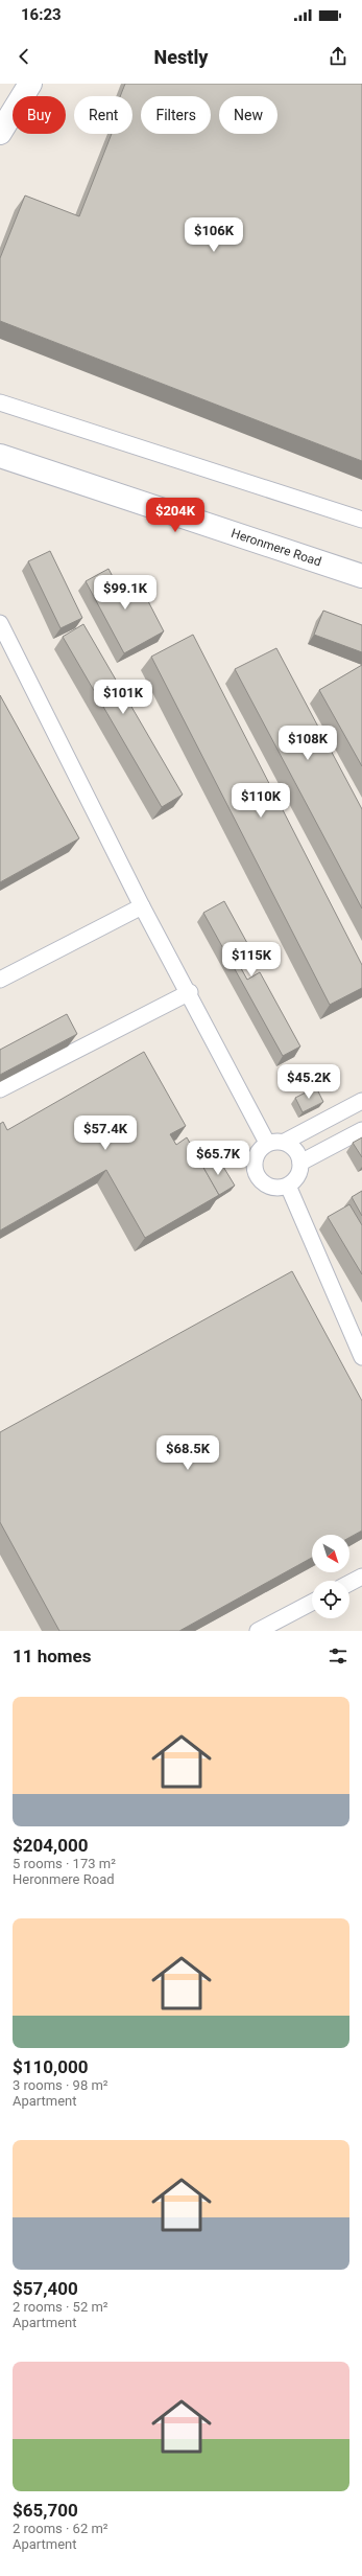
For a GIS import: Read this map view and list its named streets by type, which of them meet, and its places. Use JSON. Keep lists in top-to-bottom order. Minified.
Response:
{"streets":{"street":["Heronmere Road"]},"north":"bottom right","page":{"status":"16:23","header":"Nestly","chip":["Buy","Rent","Filters","New"],"price":["$106K","$204K","$99.1K","$101K","$108K","$110K","$115K","$45.2K","$57.4K","$65.7K","$68.5K"],"heading":"11 homes","list":[{"name":"$204,000","note":"5 rooms · 173 m² · Heronmere Road"},{"name":"$110,000","note":"3 rooms · 98 m² · Apartment"},{"name":"$57,400","note":"2 rooms · 52 m² · Apartment"},{"name":"$65,700","note":"2 rooms · 62 m² · Apartment"}]}}
